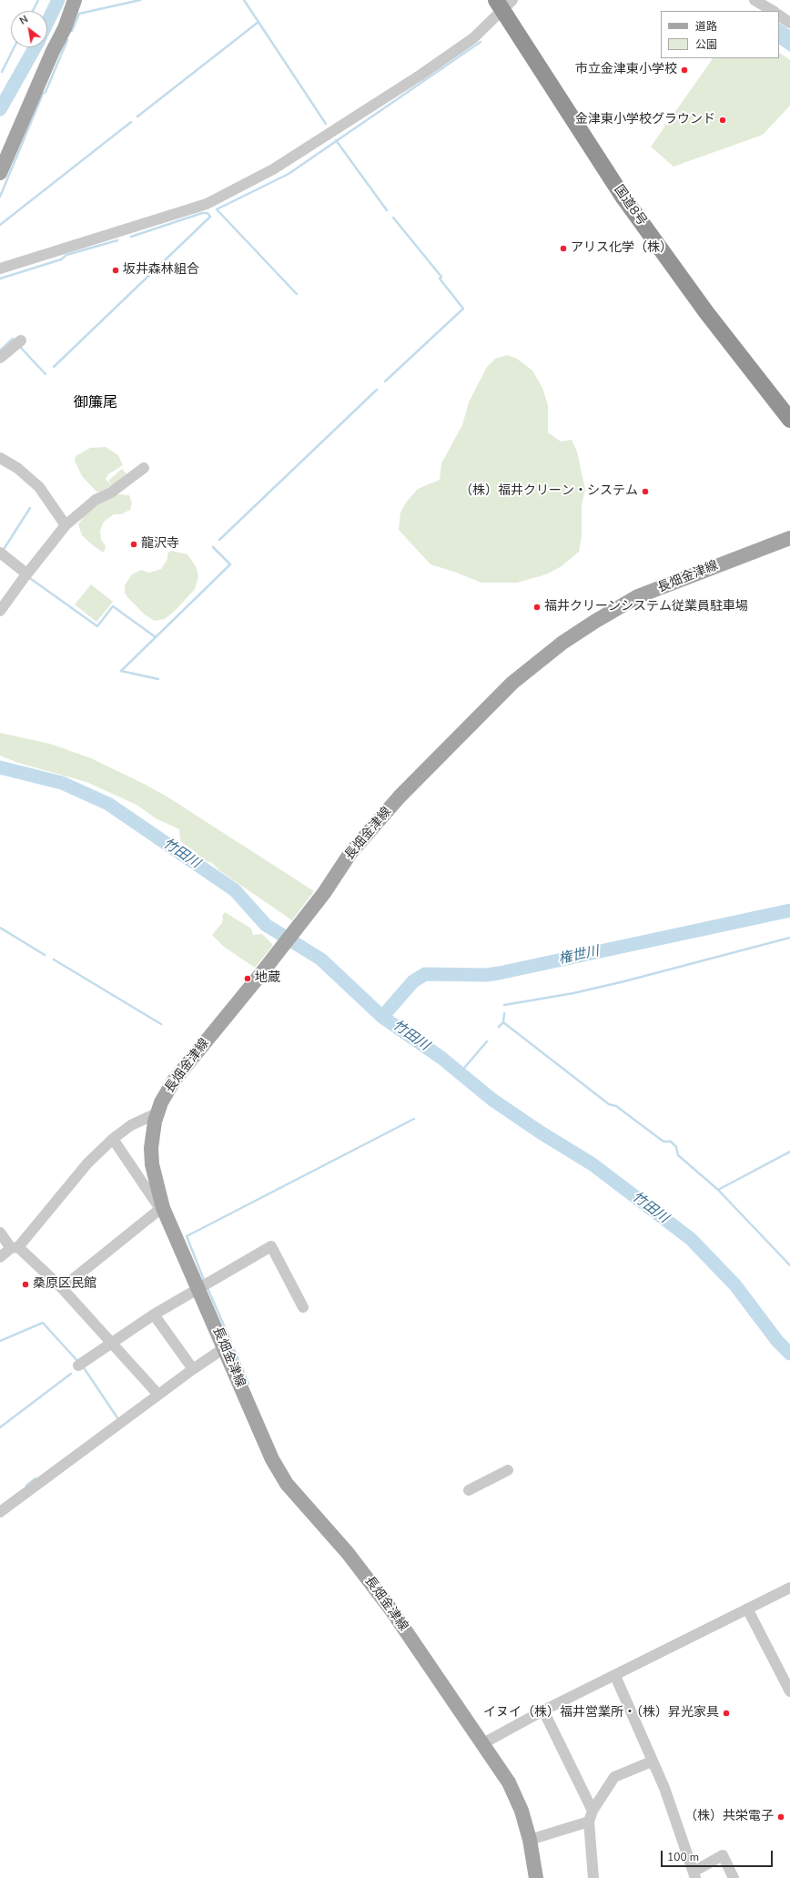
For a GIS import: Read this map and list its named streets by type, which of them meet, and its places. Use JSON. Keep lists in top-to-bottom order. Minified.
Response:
{"streets":{"highway":["国道8号"],"main road":["長畑金津線"]},"districts":["御簾尾"],"water":["竹田川","権世川"],"places":["市立金津東小学校","金津東小学校グラウンド","アリス化学（株）","坂井森林組合","（株）福井クリーン・システム","龍沢寺","福井クリーンシステム従業員駐車場","地蔵","桑原区民館","イヌイ（株）福井営業所・（株）昇光家具","（株）共栄電子"],"legend":["道路","公園"],"scale_bar":"100 m","north":"top left"}
